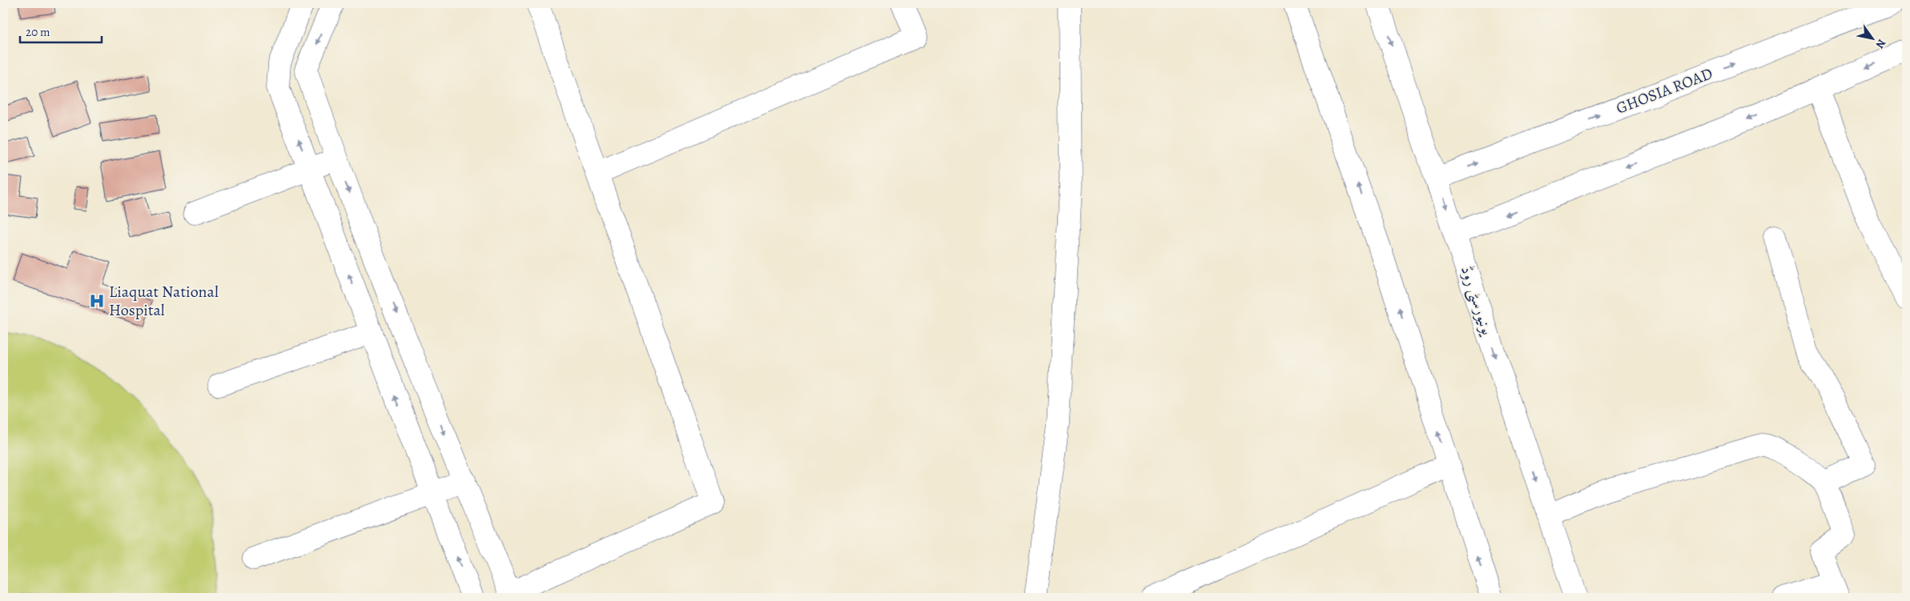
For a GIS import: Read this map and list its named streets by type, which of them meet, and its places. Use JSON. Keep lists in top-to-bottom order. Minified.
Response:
{"streets":{"street":["GHOSIA ROAD","یونیورسٹی روڈ"]},"crossings":[["GHOSIA ROAD","یونیورسٹی روڈ"]],"places":{"hospital":["Liaquat National Hospital"]},"scale_bar":"20 m","north":"bottom right"}
